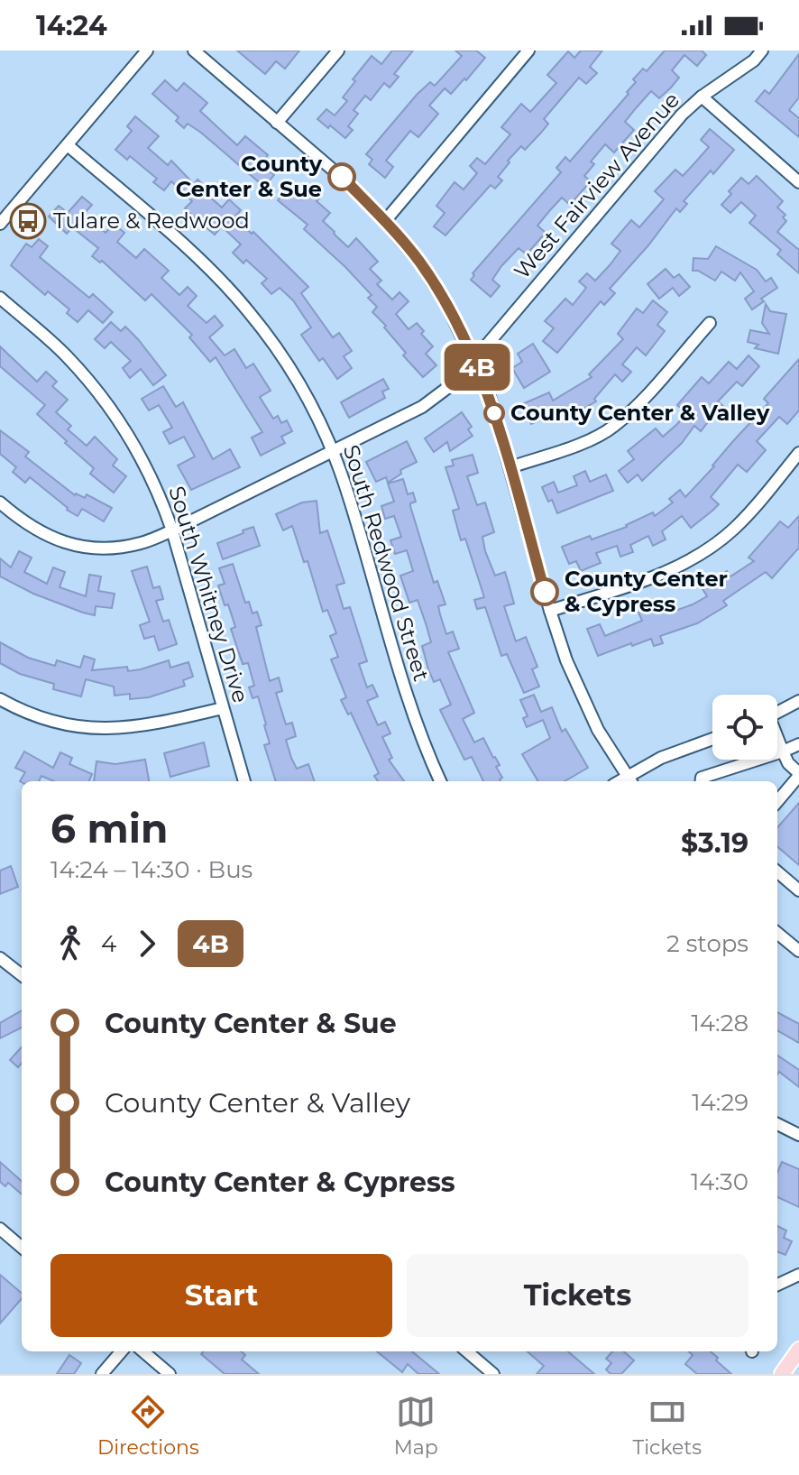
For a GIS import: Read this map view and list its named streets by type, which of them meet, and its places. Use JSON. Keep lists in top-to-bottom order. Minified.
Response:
{"streets":{"street":["West Fairview Avenue","South Redwood Street","South Whitney Drive"]},"crossings":[["West Fairview Avenue","South Redwood Street"],["West Fairview Avenue","South Whitney Drive"]],"places":{"other":["County Center & Sue","County Center & Valley","County Center & Cypress"],"bus stop":["Tulare & Redwood"]},"lines":["bus line 4B"],"page":{"status":"14:24","on_map":"4B","heading":["6 min","14:24 – 14:30 · Bus","$3.19"],"legs":["4","4B","2 stops"],"list":[{"name":"County Center & Sue","value":"14:28"},{"name":"County Center & Valley","value":"14:29"},{"name":"County Center & Cypress","value":"14:30"}],"buttons":["Start","Tickets"],"tabs":["Directions","Map","Tickets"]}}
